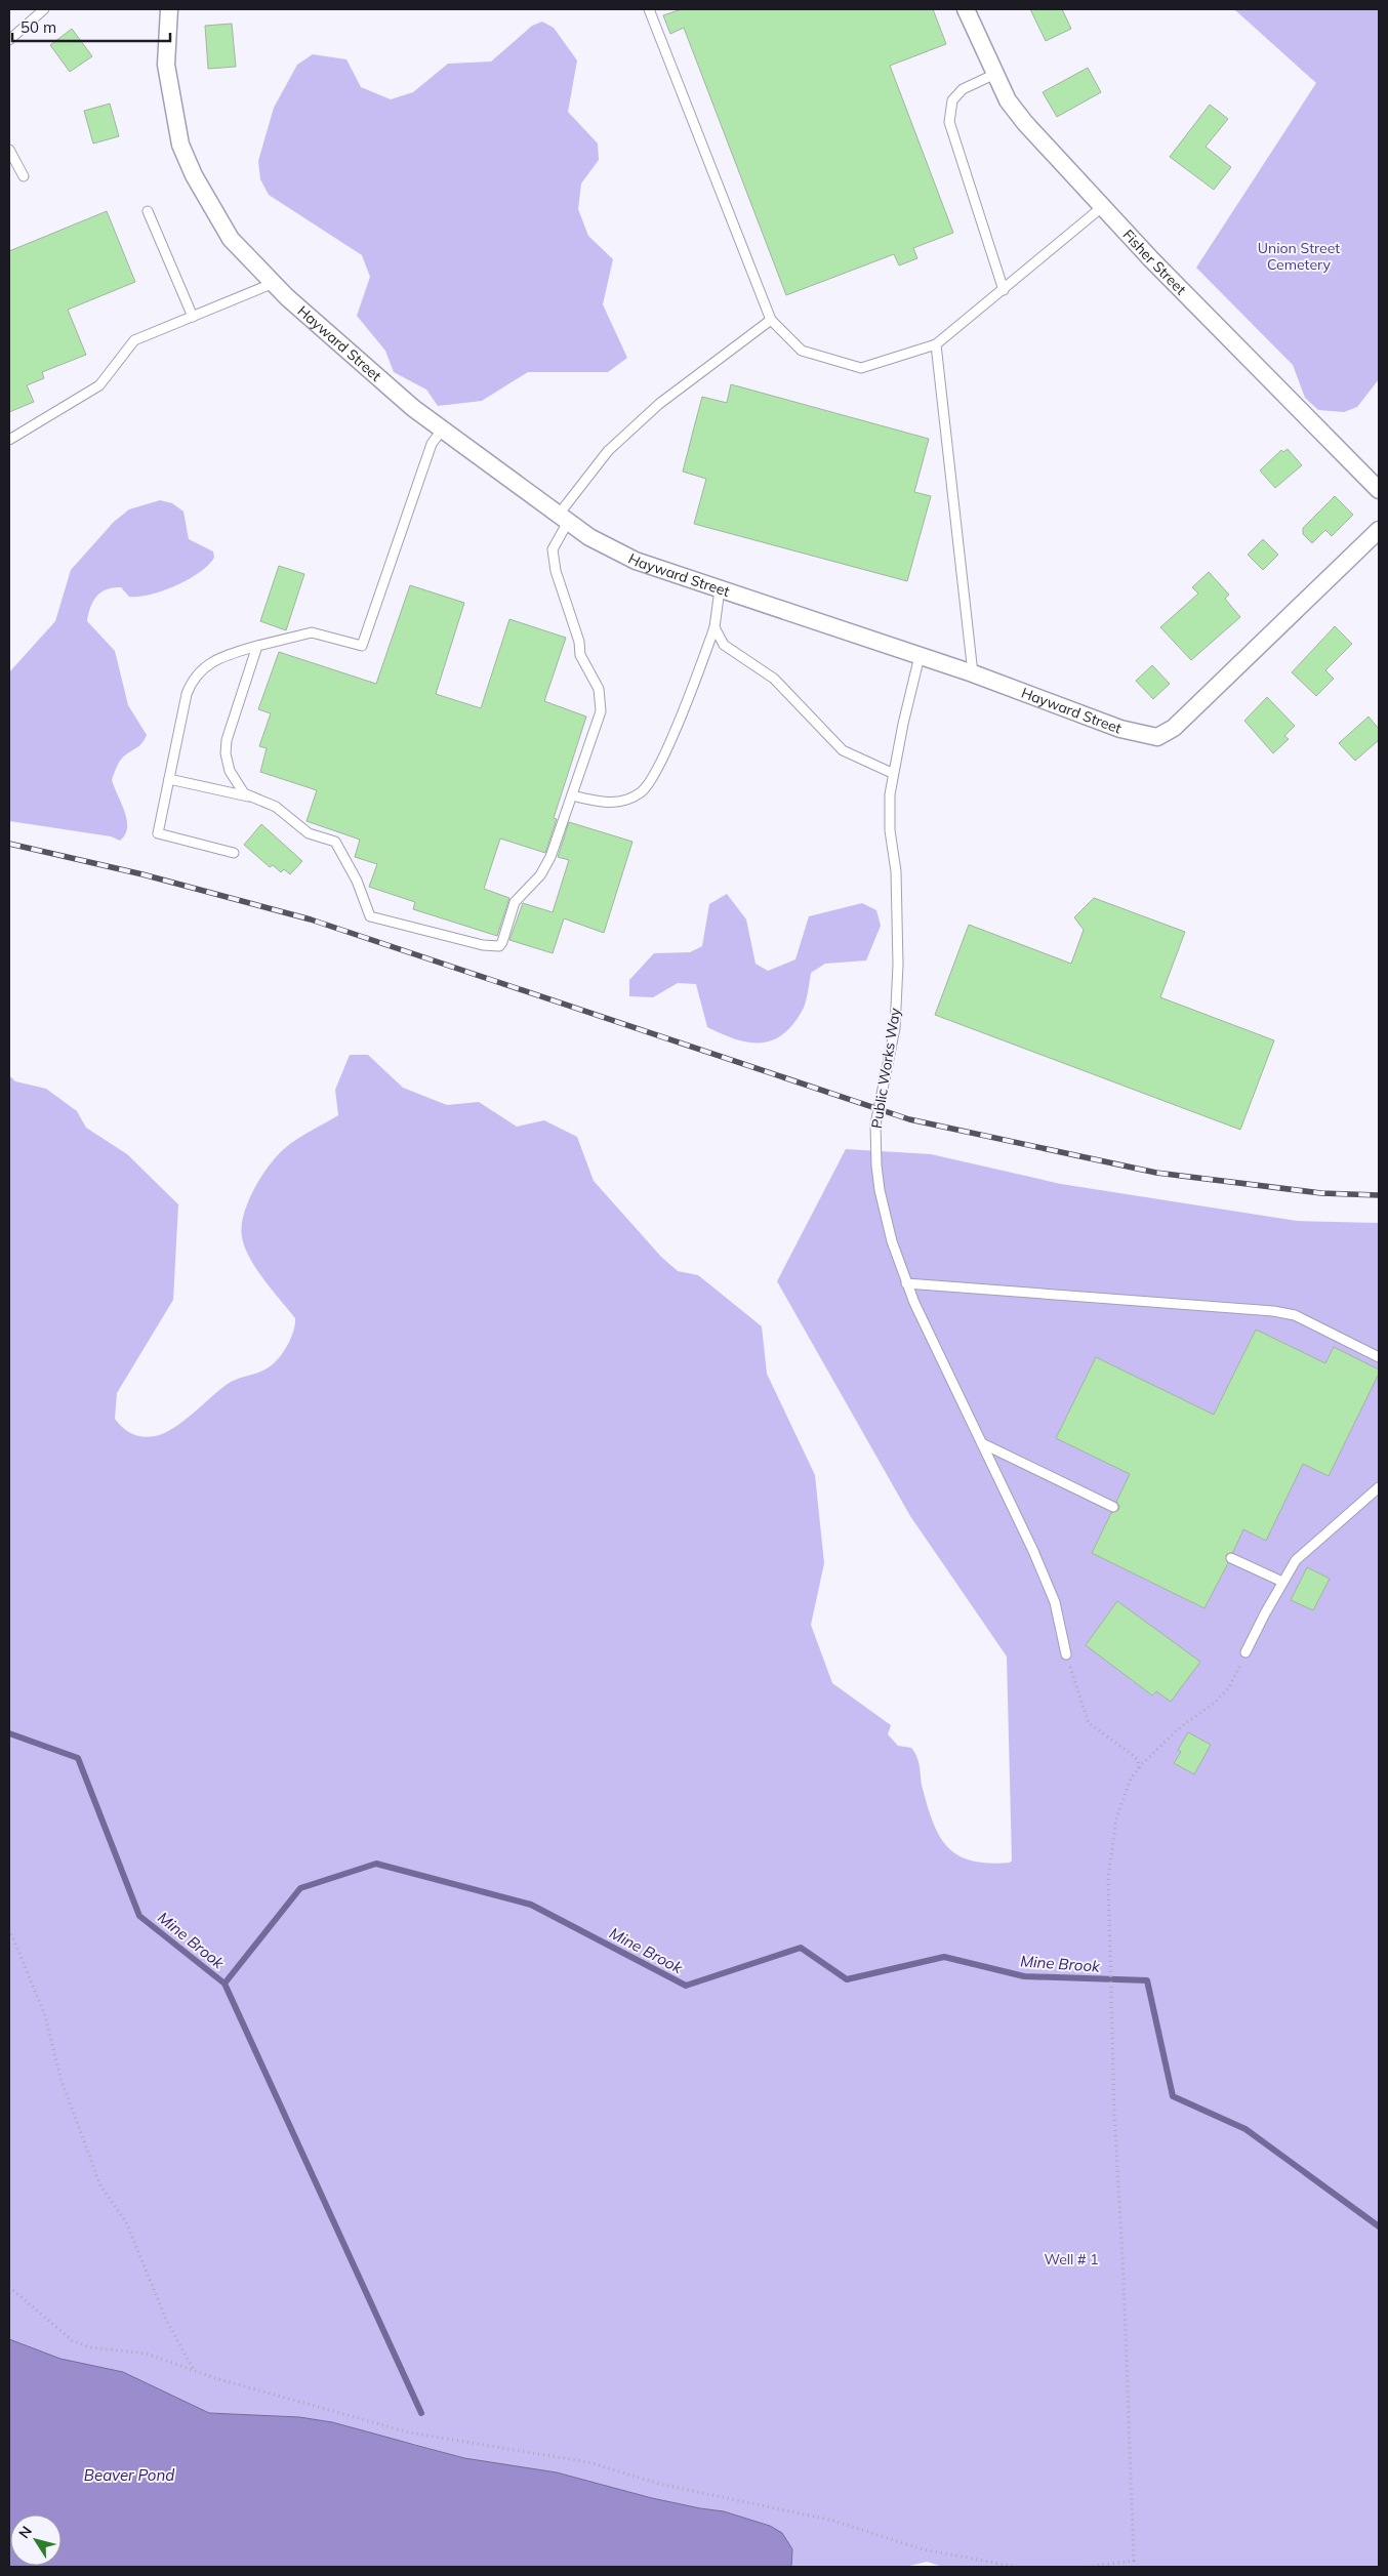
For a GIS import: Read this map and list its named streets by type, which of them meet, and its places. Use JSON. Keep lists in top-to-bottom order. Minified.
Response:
{"streets":{"street":["Fisher Street","Hayward Street"],"lane":["Public Works Way"]},"crossings":[["Hayward Street","Public Works Way"]],"water":["Mine Brook","Beaver Pond"],"parks":["Union Street Cemetery","Well # 1"],"scale_bar":"50 m","north":"top left"}
